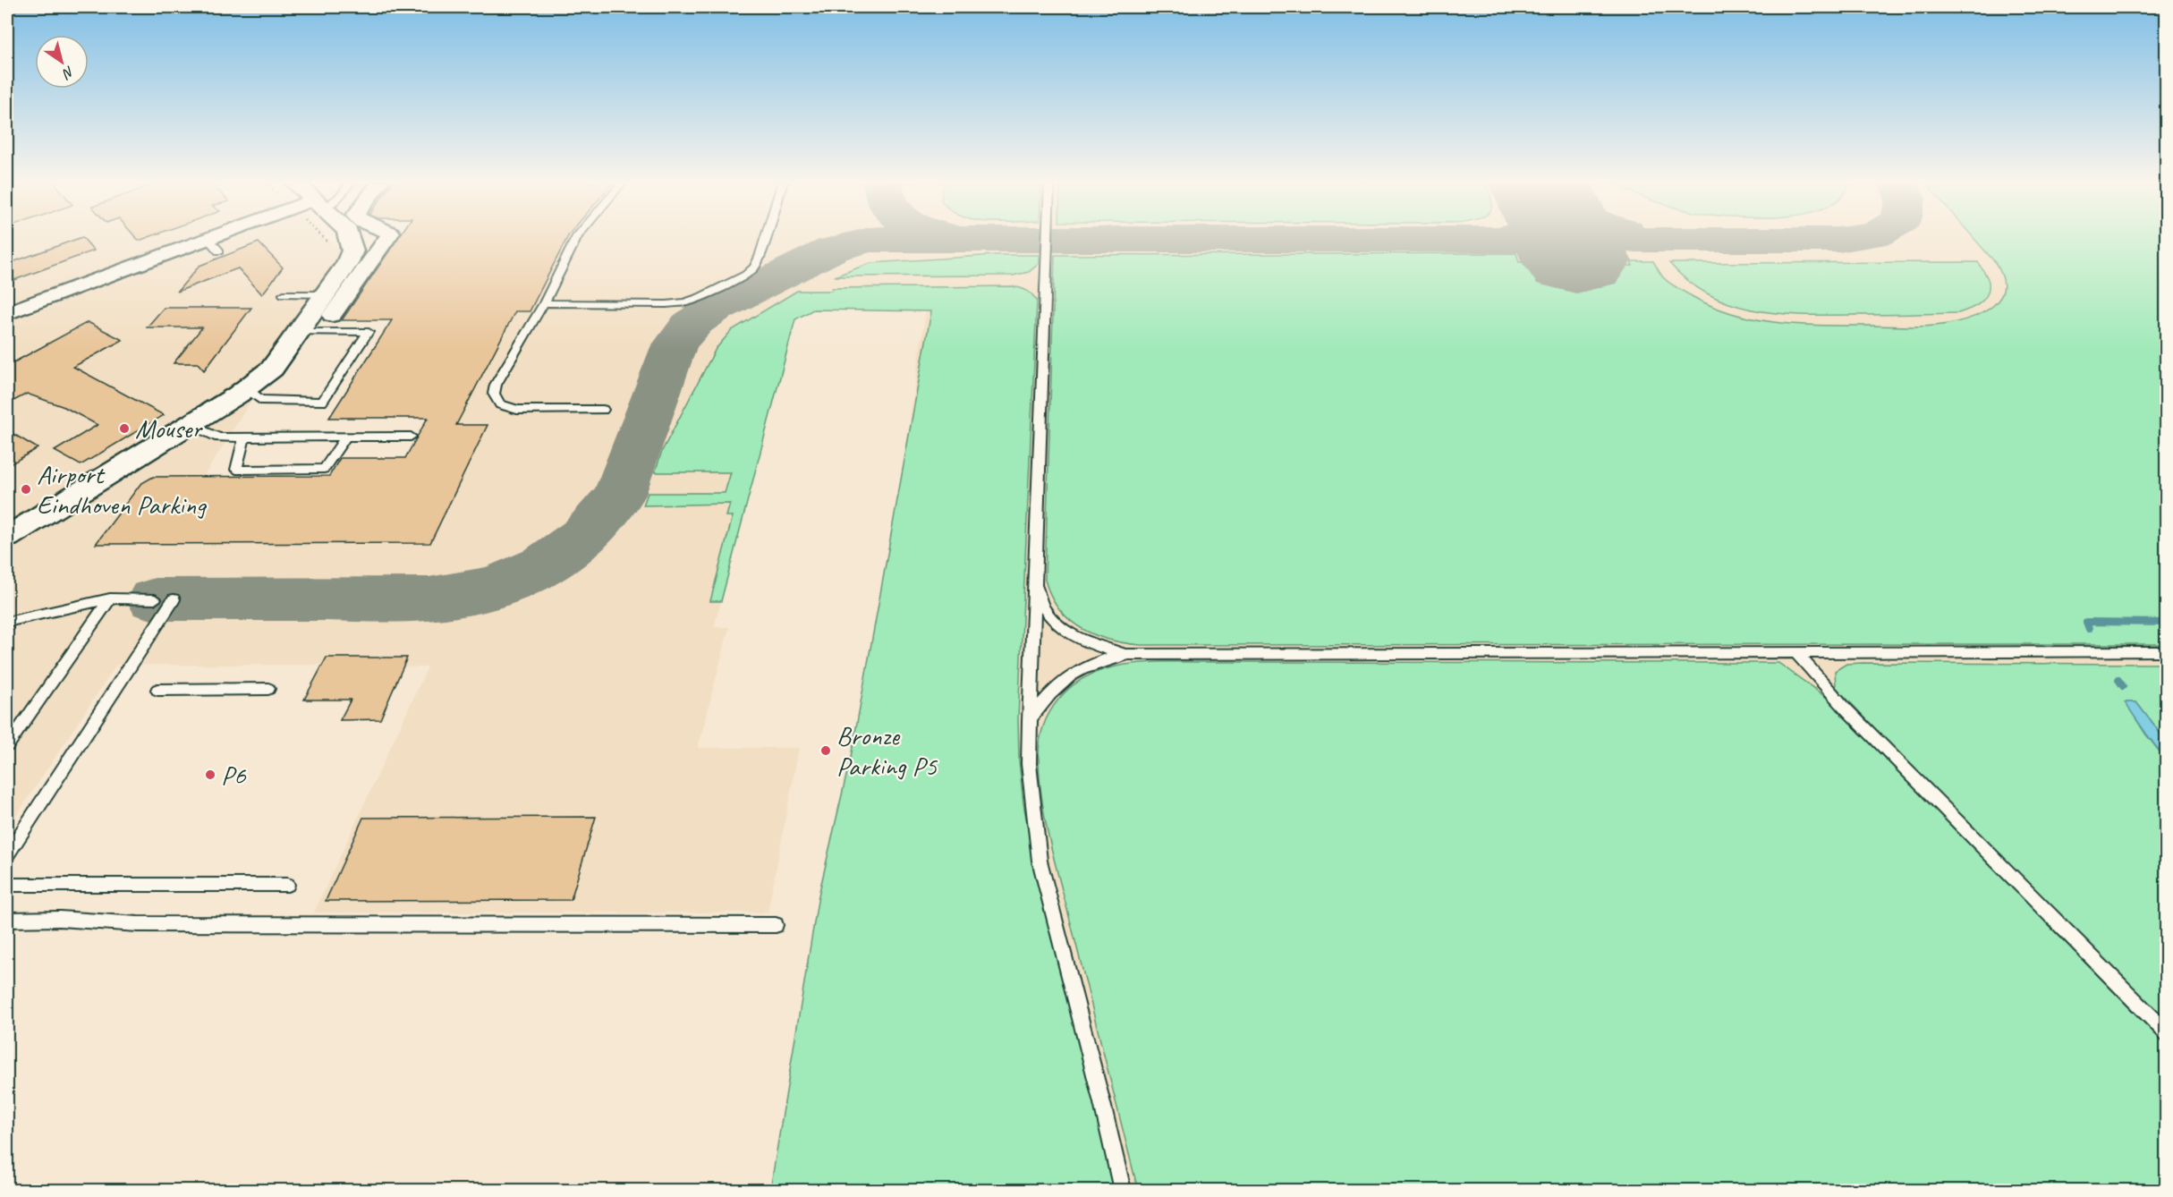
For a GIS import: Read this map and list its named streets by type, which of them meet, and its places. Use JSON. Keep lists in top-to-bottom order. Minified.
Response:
{"places":["Mouser","Airport Eindhoven Parking","Bronze Parking P5","P6"],"north":"bottom right"}
